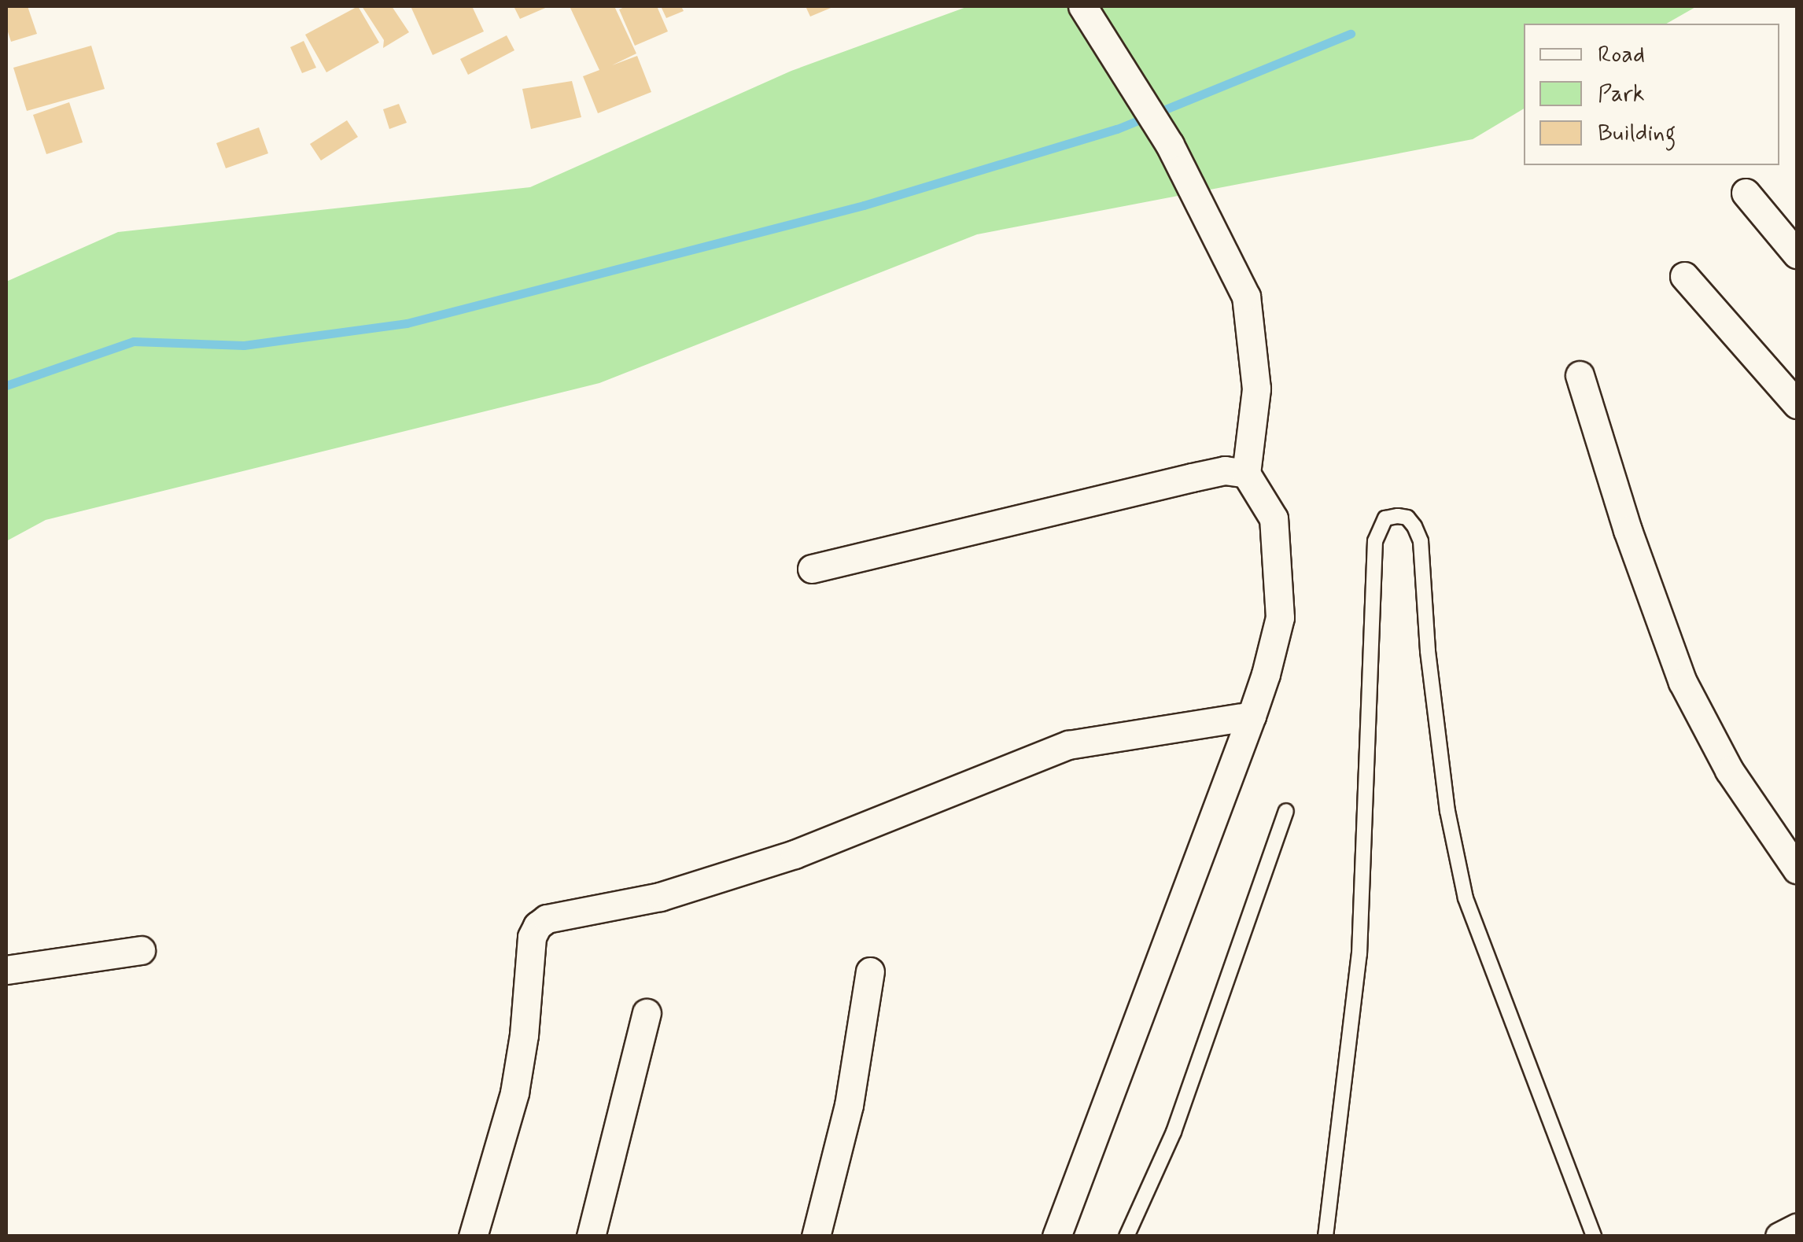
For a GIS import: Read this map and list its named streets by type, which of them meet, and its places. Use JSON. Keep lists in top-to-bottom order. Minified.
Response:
{"legend":["Road","Park","Building"]}
